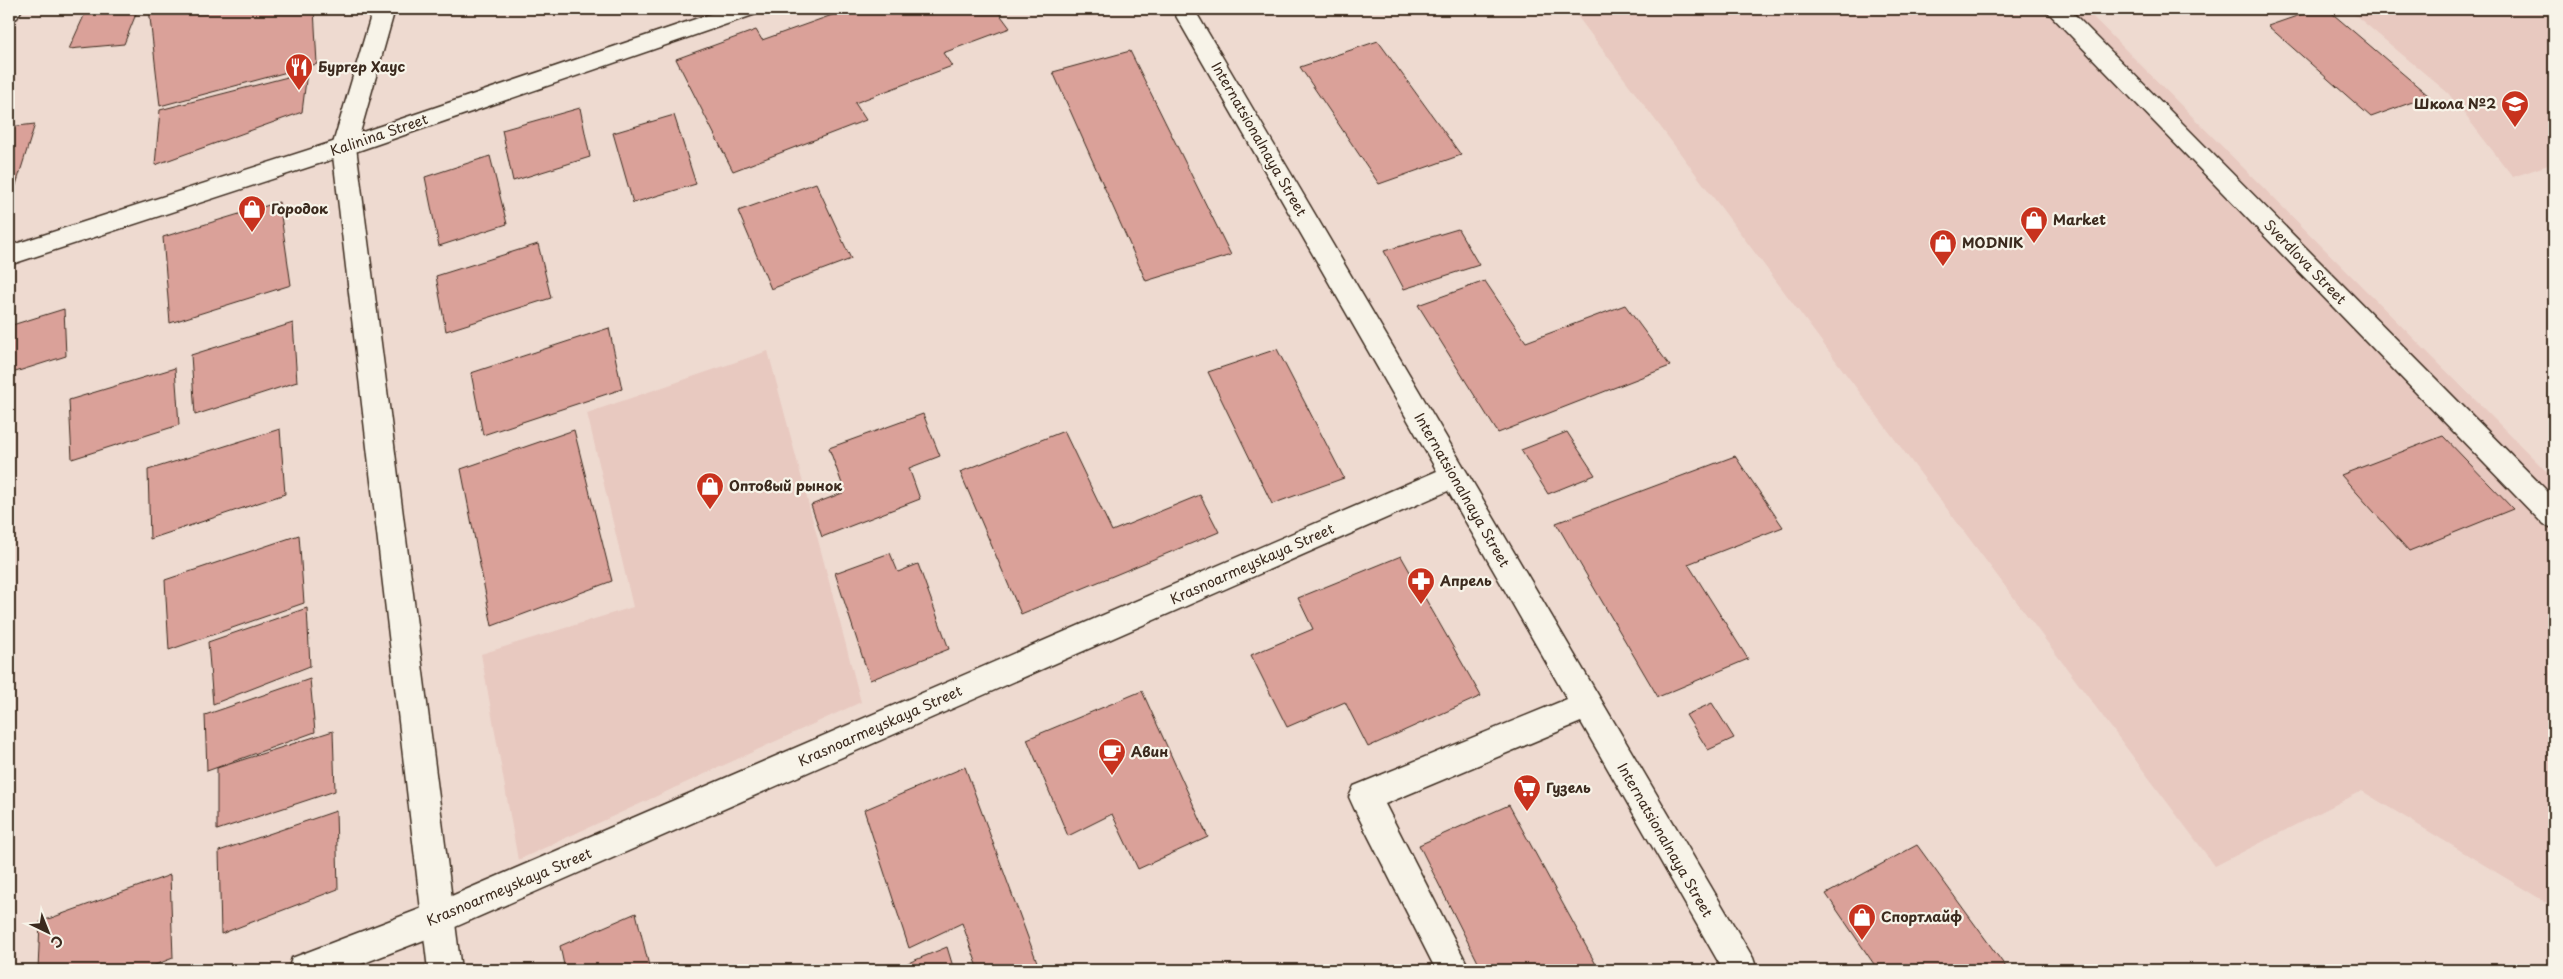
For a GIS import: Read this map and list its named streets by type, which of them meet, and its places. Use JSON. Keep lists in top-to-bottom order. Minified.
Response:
{"streets":{"street":["Kalinina Street","Internatsionalnaya Street","Sverdlova Street","Krasnoarmeyskaya Street"]},"crossings":[["Internatsionalnaya Street","Krasnoarmeyskaya Street"]],"places":{"restaurant":["Бургер Хаус"],"school or university":["Школа №2"],"shop":["Городок","Market","MODNIK","Оптовый рынок","Спортлайф"],"pharmacy":["Апрель"],"cafe":["Авин"],"supermarket":["Гузель"]},"north":"bottom right"}
